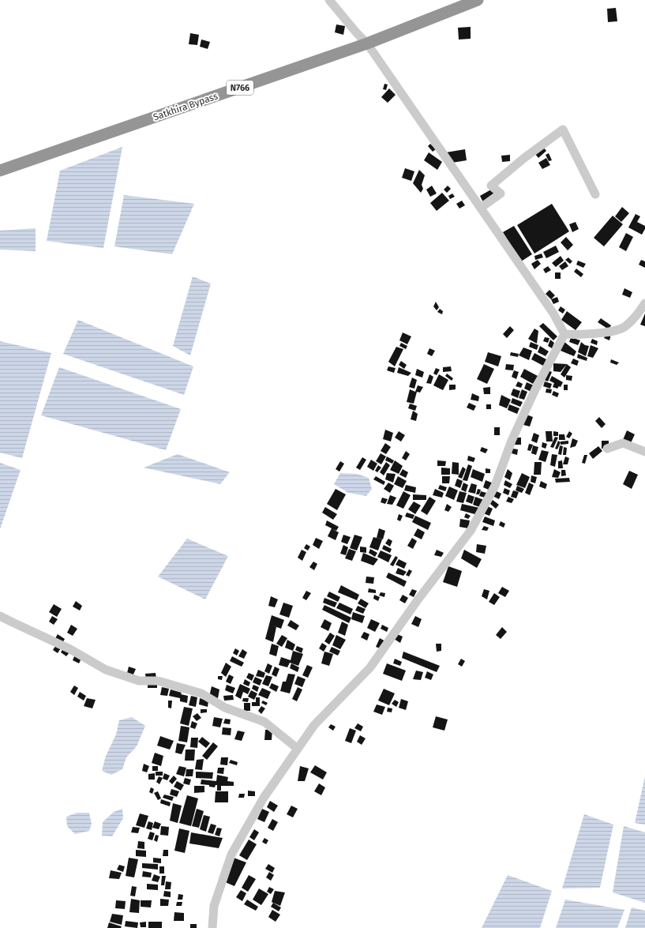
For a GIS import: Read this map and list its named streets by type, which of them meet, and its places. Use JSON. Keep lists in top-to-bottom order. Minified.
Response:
{"streets":{"highway":["N766","Satkhira Bypass"]}}
